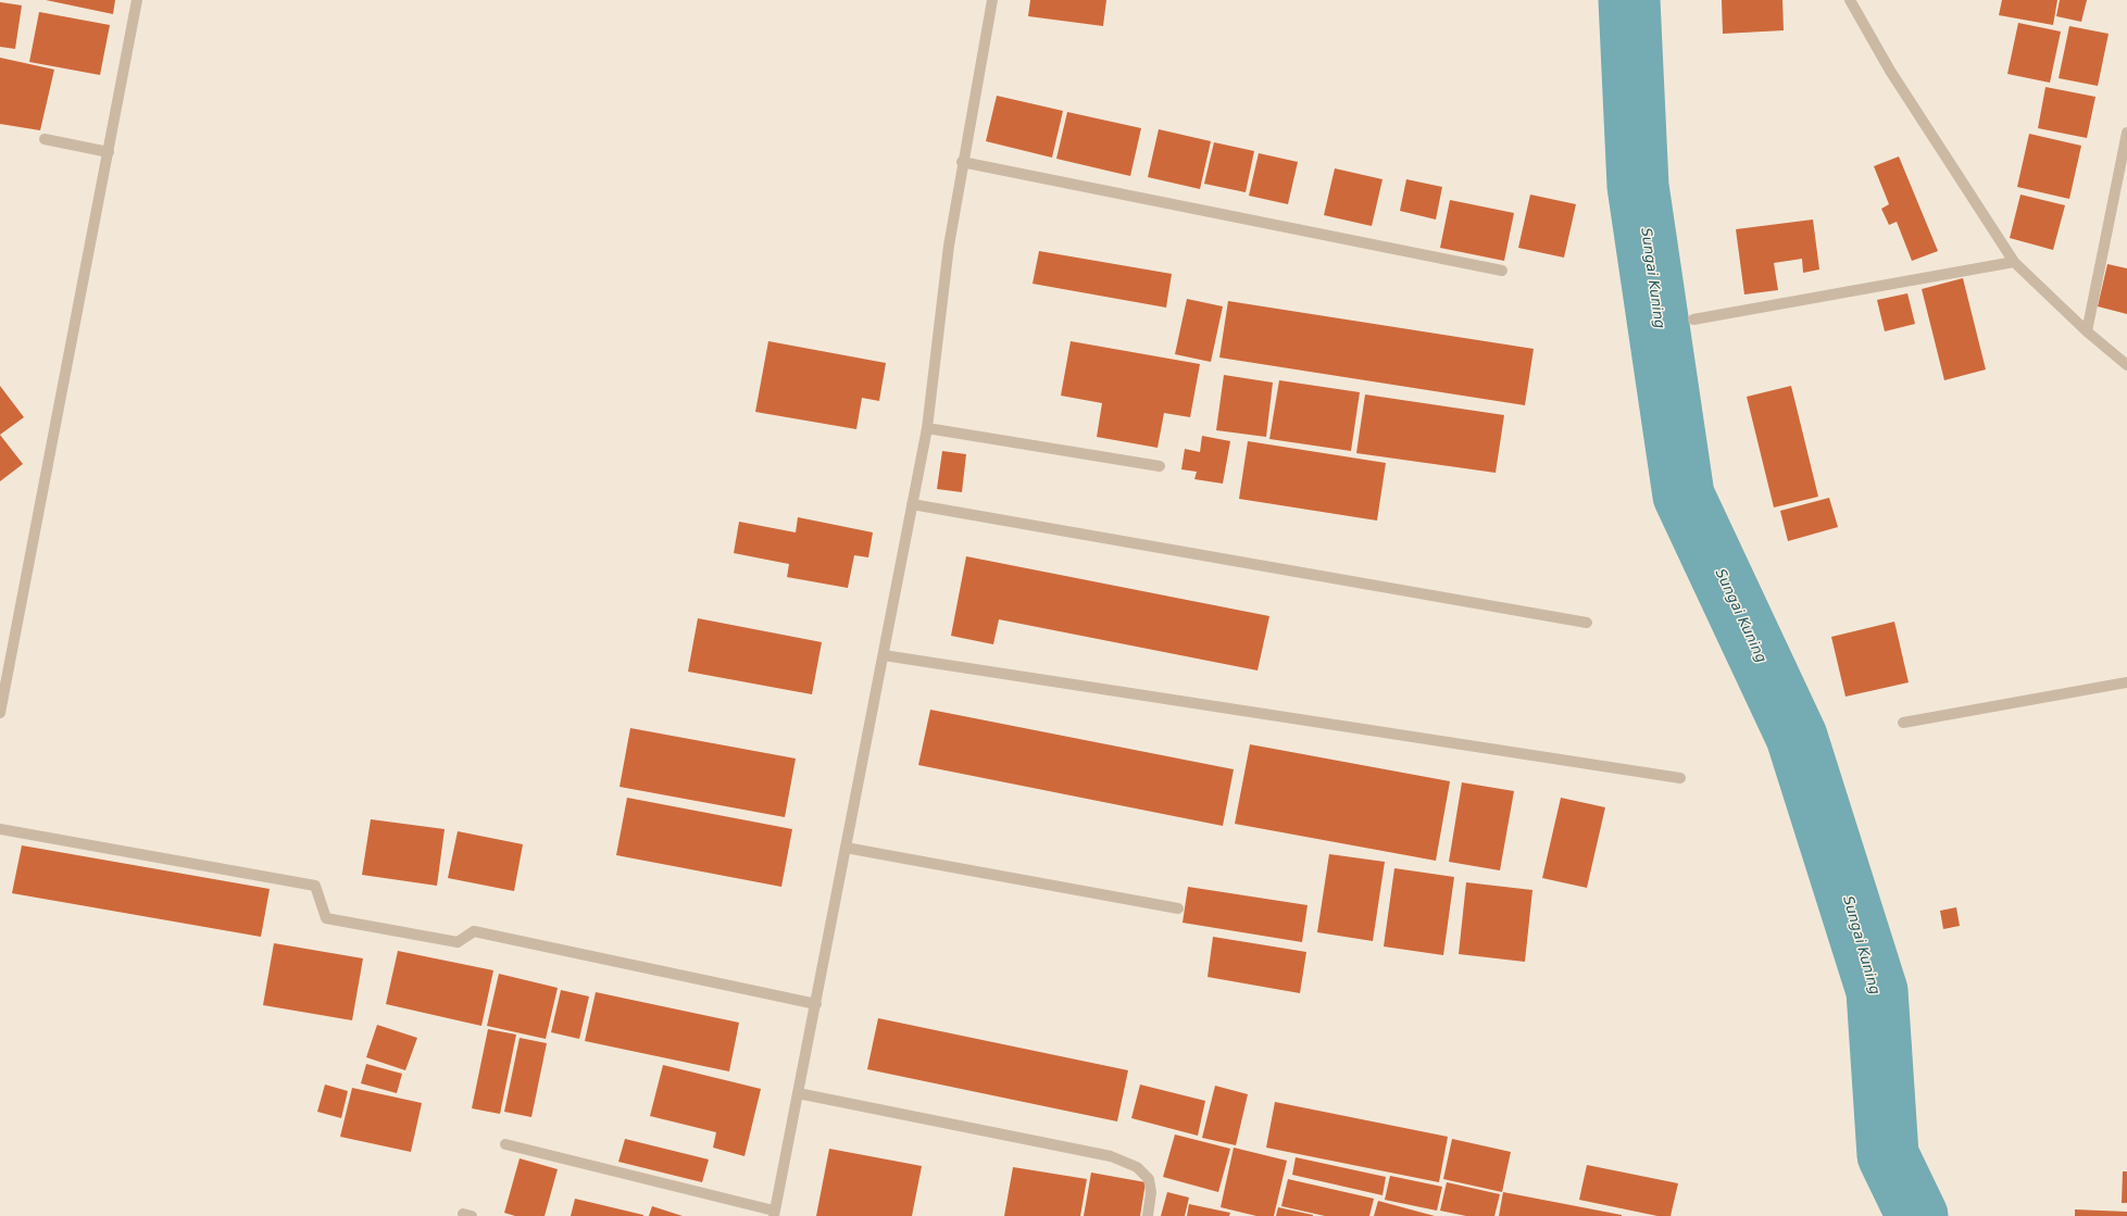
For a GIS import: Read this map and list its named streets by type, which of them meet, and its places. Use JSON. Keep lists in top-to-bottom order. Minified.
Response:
{"water":["Sungai Kuning"]}
